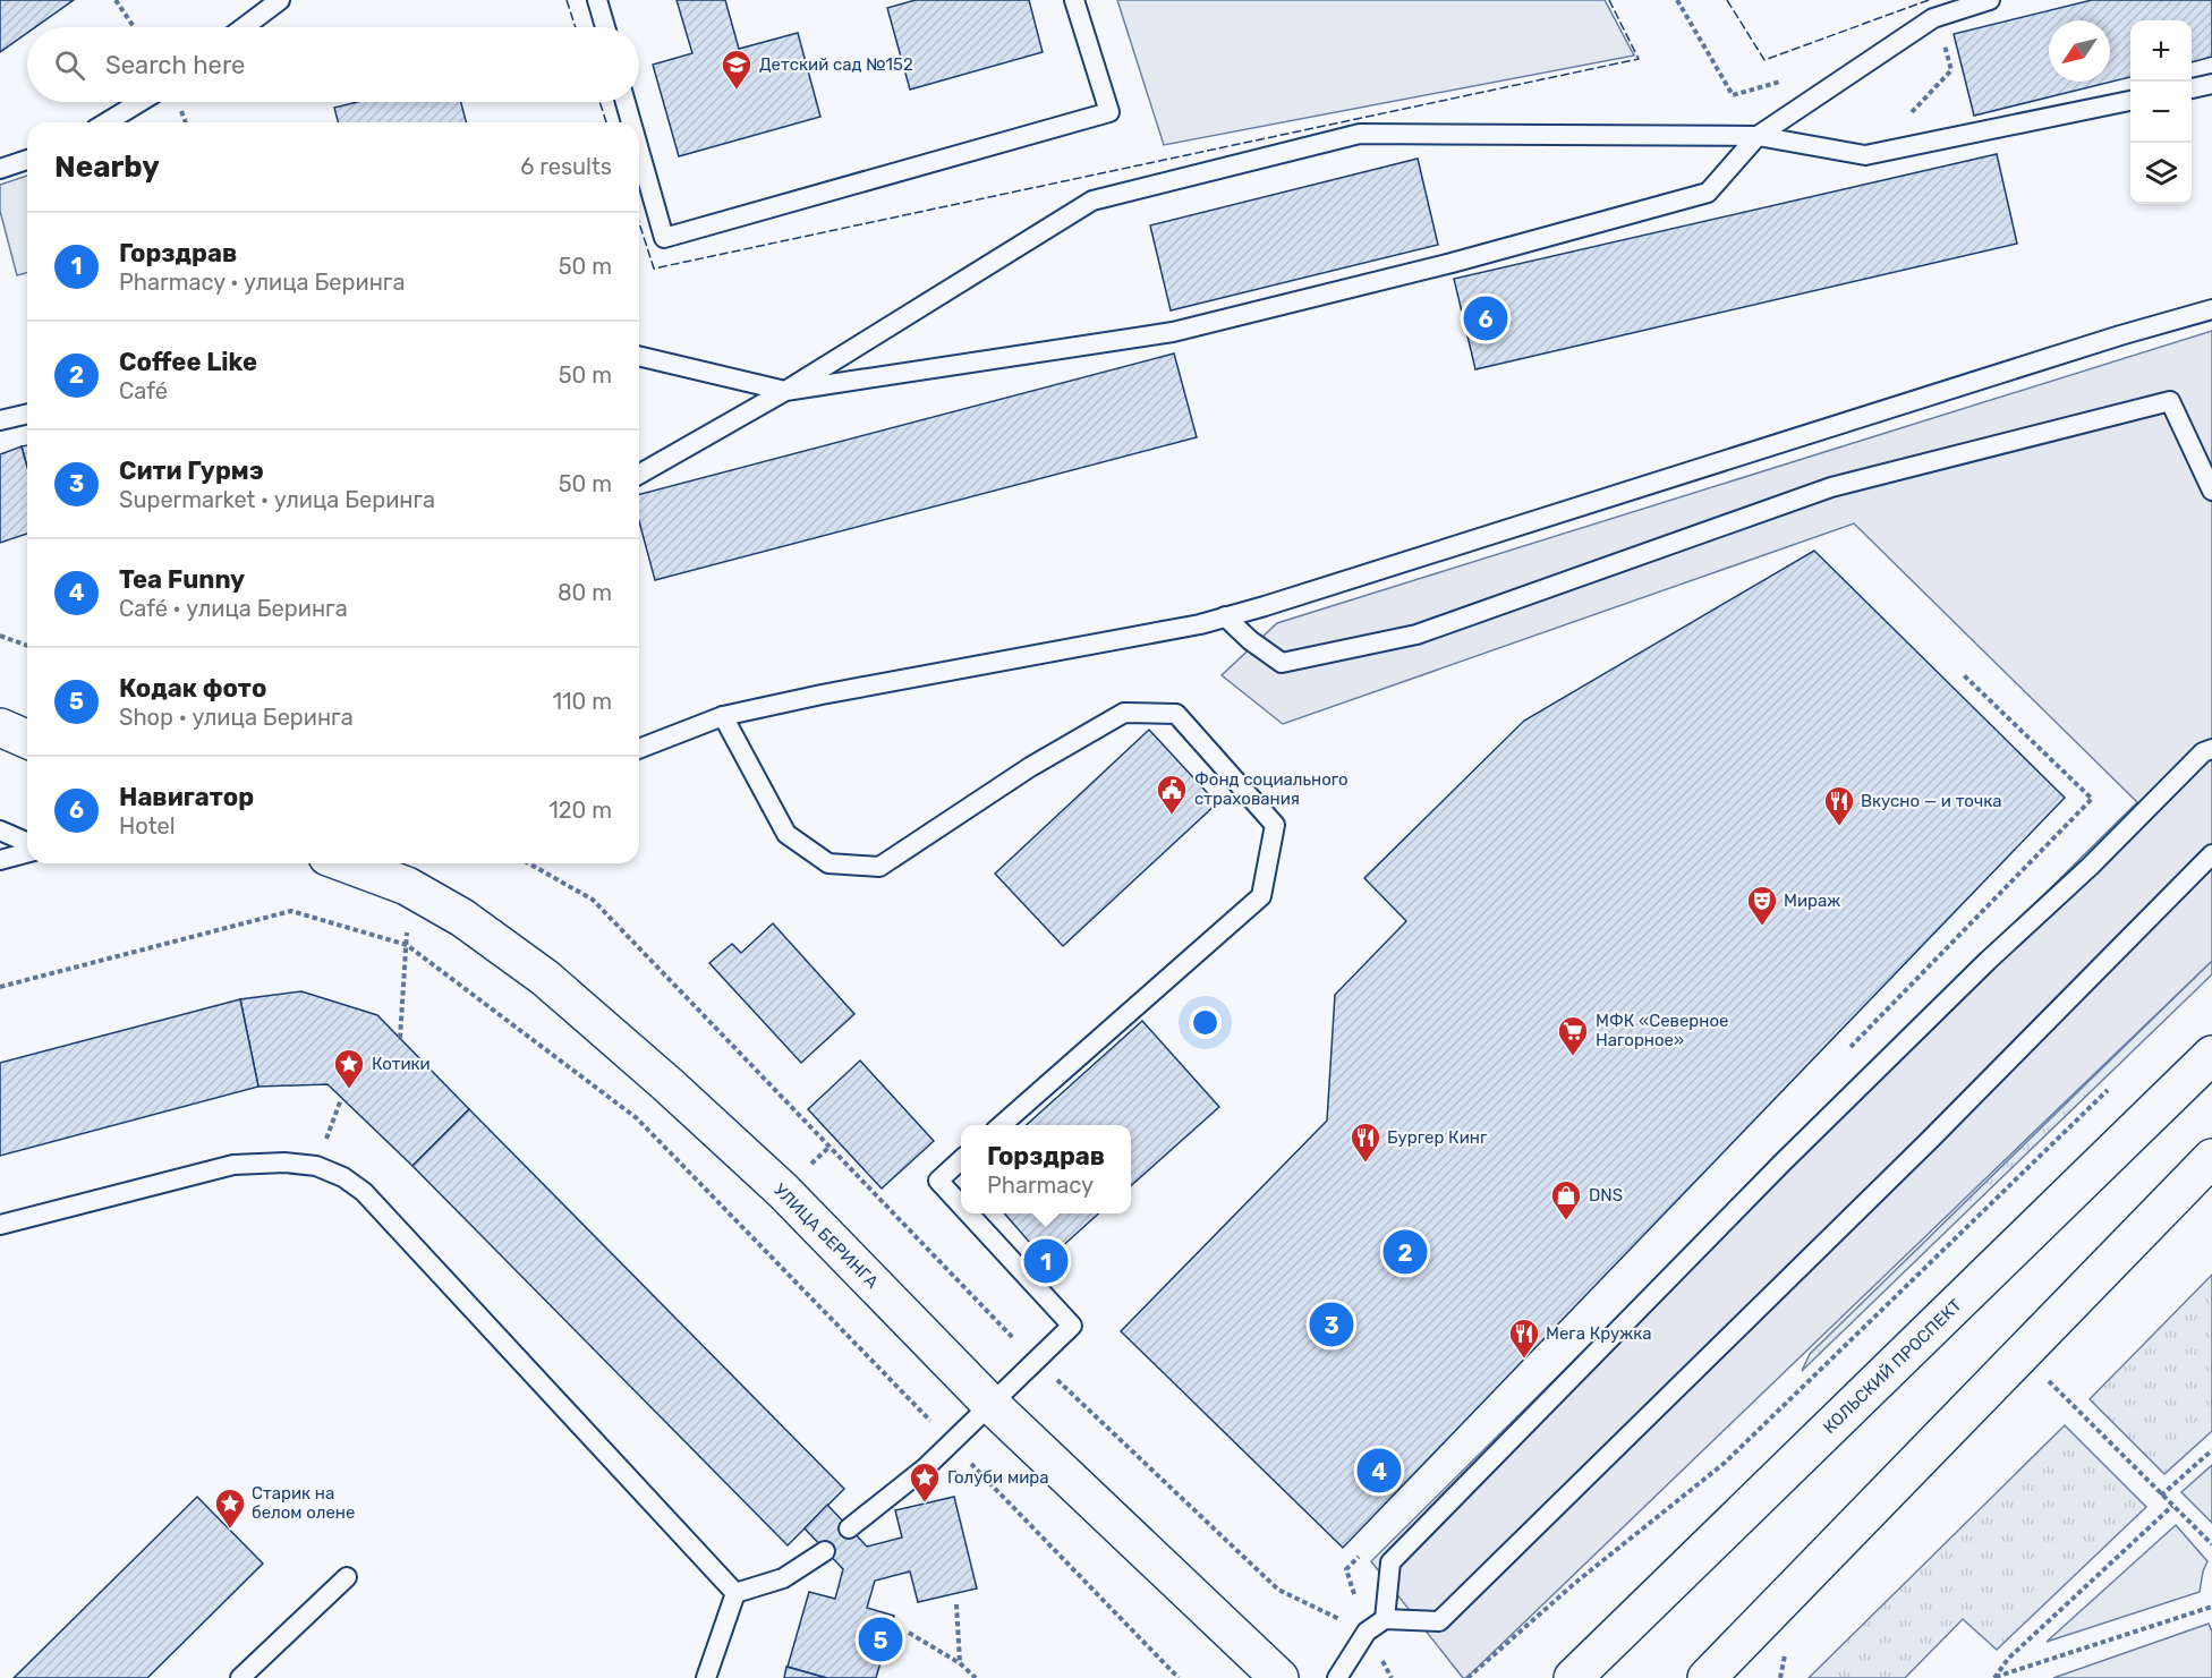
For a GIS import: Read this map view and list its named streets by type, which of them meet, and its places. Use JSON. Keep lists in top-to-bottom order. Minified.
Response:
{"streets":{"main road":["УЛИЦА БЕРИНГА","КОЛЬСКИЙ ПРОСПЕКТ"]},"places":{"school or university":["Детский сад №152"],"public building":["Фонд социального страхования"],"restaurant":["Вкусно — и точка","Бургер Кинг","Мега Кружка"],"theatre":["Мираж"],"supermarket":["МФК «Северное Нагорное»"],"place":["Котики","Голуби мира","Старик на белом олене"],"shop":["DNS"]},"north":"bottom left","page":{"map_buttons":["+","−"],"search":"Search here","heading":["Nearby","6 results"],"list":[{"mark":"1","name":"Горздрав","note":"Pharmacy · улица Беринга","value":"50 m"},{"mark":"2","name":"Coffee Like","note":"Café","value":"50 m"},{"mark":"3","name":"Сити Гурмэ","note":"Supermarket · улица Беринга","value":"50 m"},{"mark":"4","name":"Tea Funny","note":"Café · улица Беринга","value":"80 m"},{"mark":"5","name":"Кодак фото","note":"Shop · улица Беринга","value":"110 m"},{"mark":"6","name":"Навигатор","note":"Hotel","value":"120 m"}],"pins":["6","2","1","3","4","5"],"popup":["Горздрав","Pharmacy"]}}
